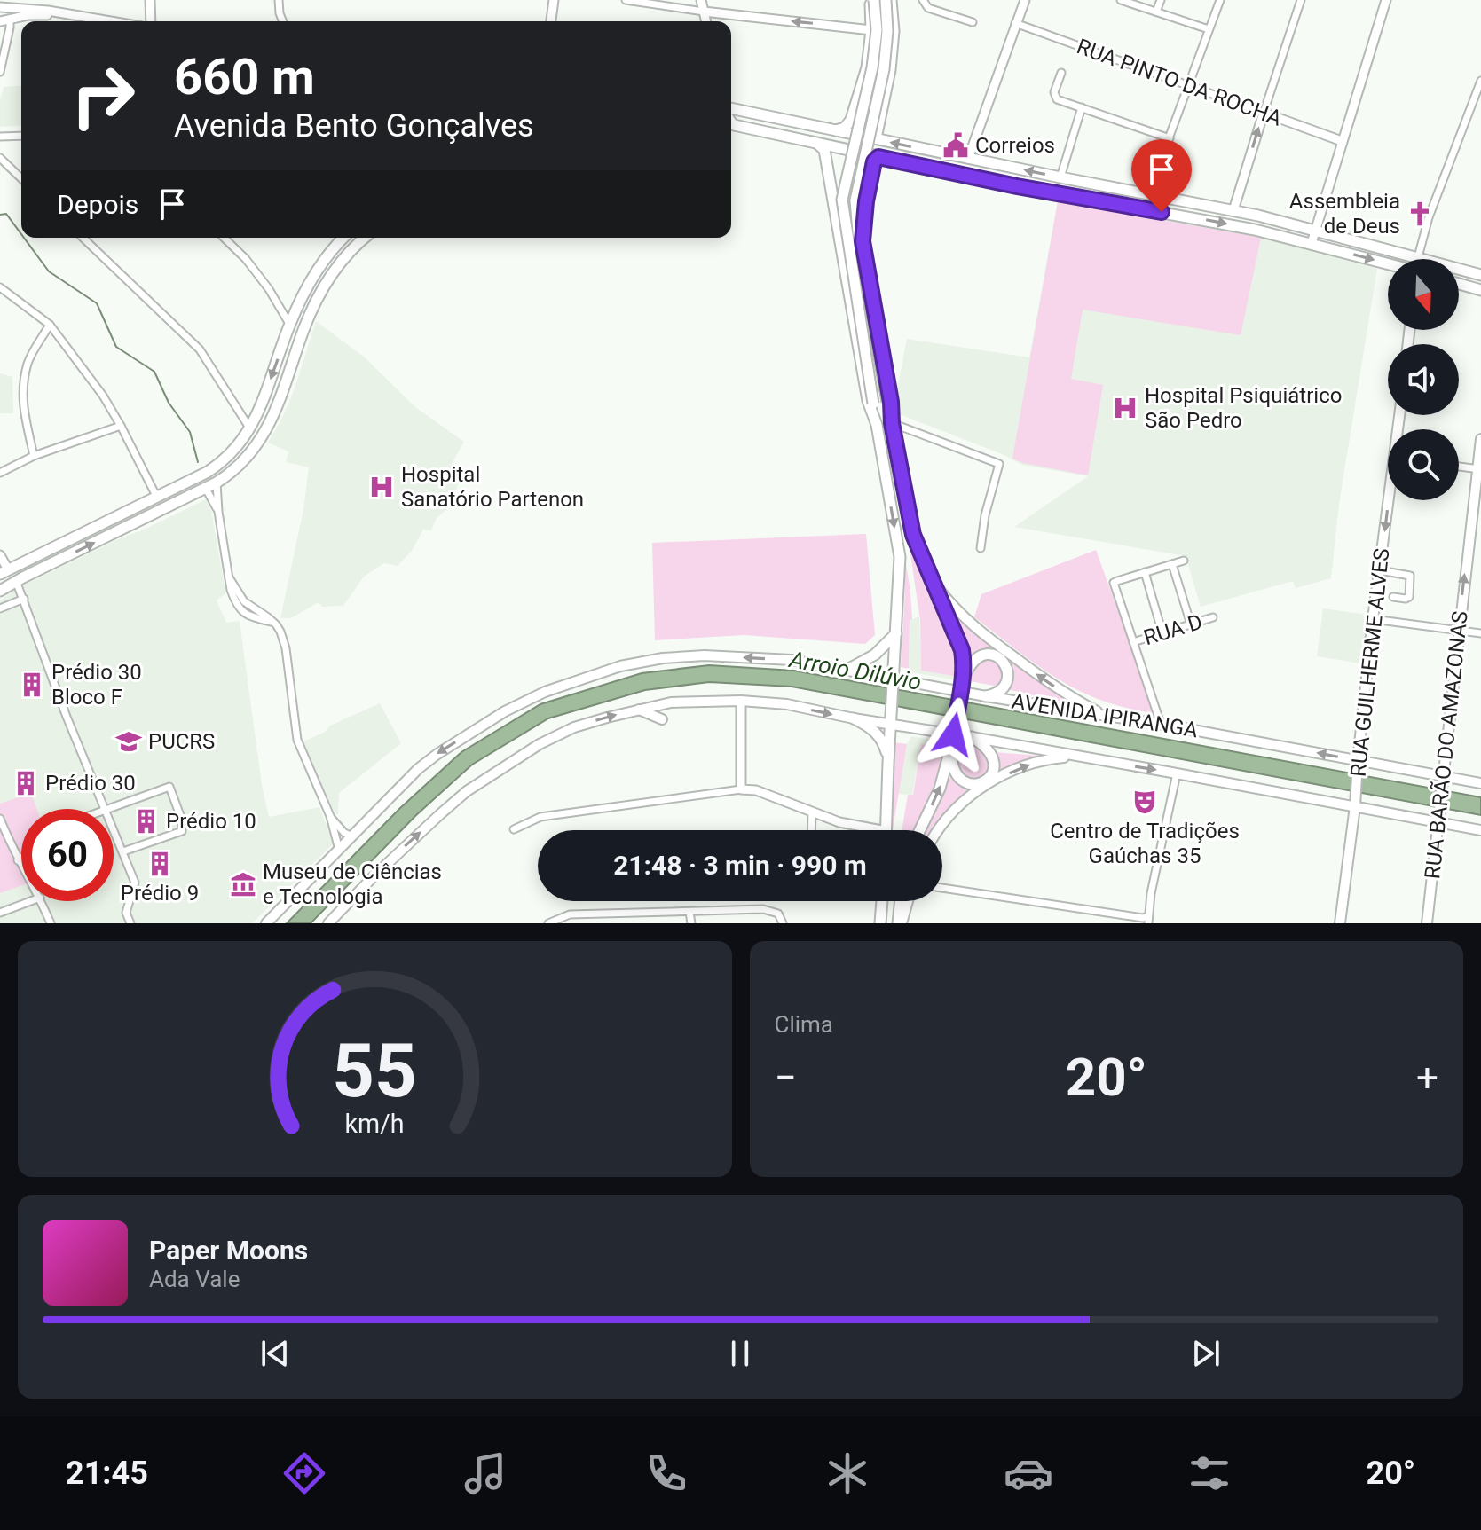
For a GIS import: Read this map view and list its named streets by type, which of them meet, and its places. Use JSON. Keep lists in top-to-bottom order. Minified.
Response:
{"streets":{"main road":["RUA GUILHERME ALVES","AVENIDA IPIRANGA","RUA BARÃO DO AMAZONAS"],"street":["RUA PINTO DA ROCHA","RUA D"]},"crossings":[["RUA GUILHERME ALVES","AVENIDA IPIRANGA"],["AVENIDA IPIRANGA","RUA BARÃO DO AMAZONAS"]],"water":["Arroio Dilúvio"],"places":{"public building":["Correios"],"church":["Assembleia de Deus"],"hospital":["Hospital Psiquiátrico São Pedro","Hospital Sanatório Partenon"],"building":["Prédio 30 Bloco F","Prédio 30","Prédio 10","Prédio 9"],"school or university":["PUCRS"],"theatre":["Centro de Tradições Gaúchas 35"],"museum":["Museu de Ciências e Tecnologia"]},"north":"bottom","page":{"turn":["660 m","Avenida Bento Gonçalves"],"then":"Depois","limit":"60","trip":"21:48 · 3 min · 990 m","tile":"Clima","heat":["−","20°","+"],"song":["Paper Moons","Ada Vale"],"tabs":["21:45","20°"],"gauge":["55","km/h"]}}
